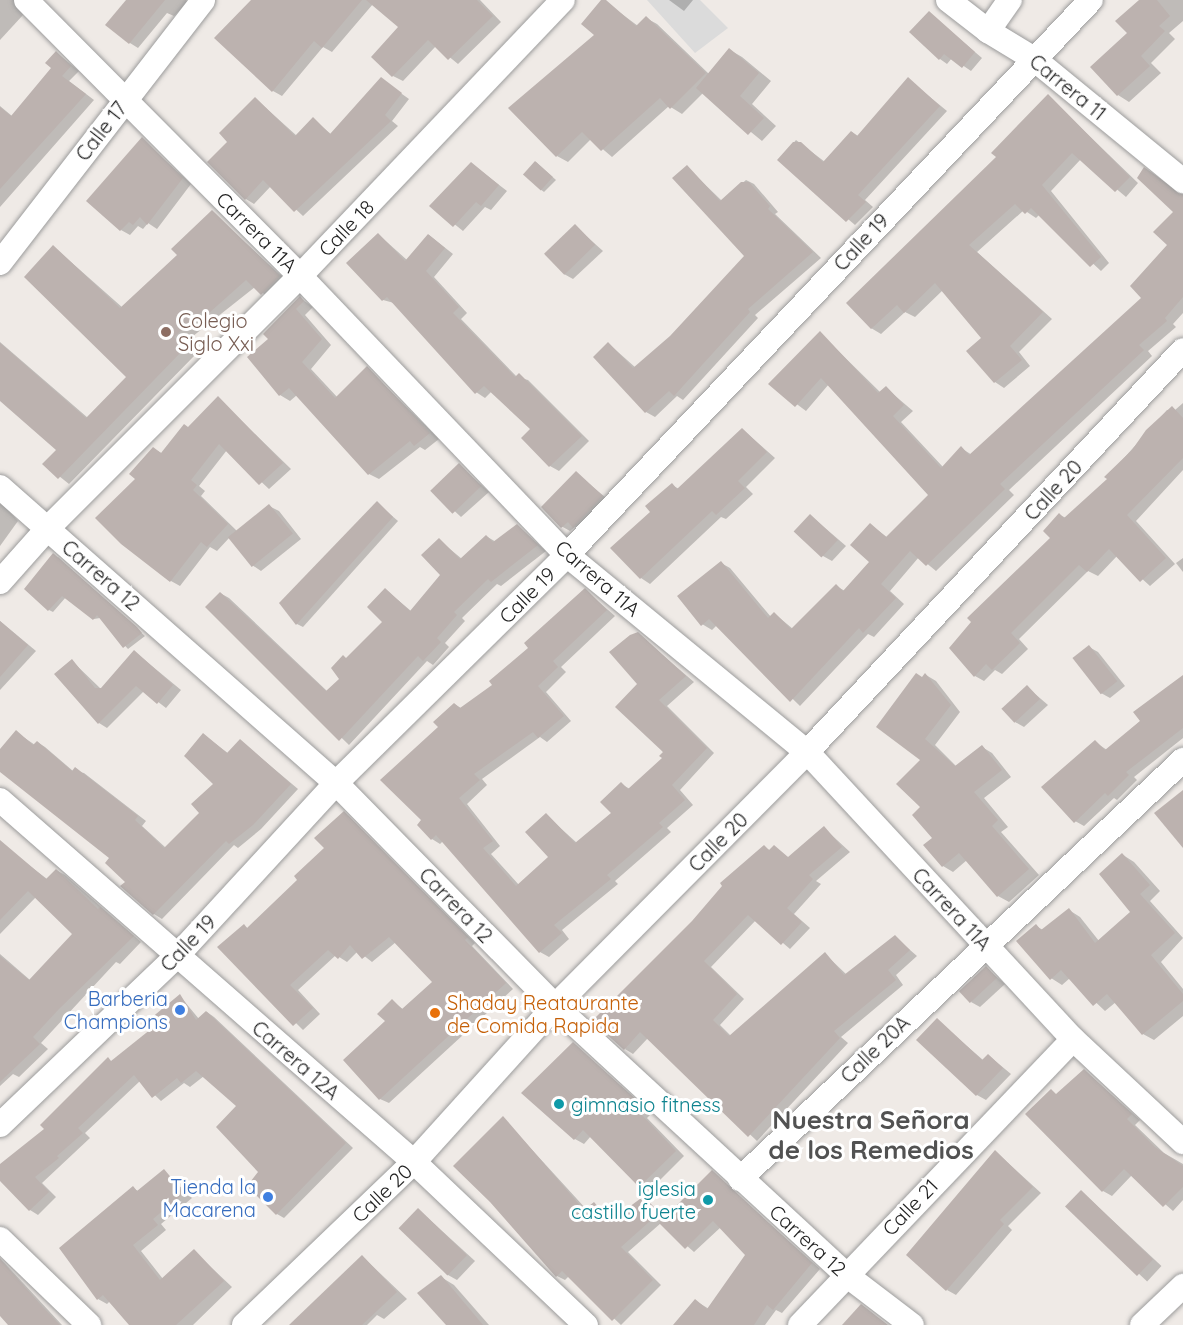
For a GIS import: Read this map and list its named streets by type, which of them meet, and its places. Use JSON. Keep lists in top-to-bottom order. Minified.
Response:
{"streets":{"street":["Carrera 11","Calle 17","Calle 18","Carrera 11A","Calle 19","Calle 20","Carrera 12","Calle 20A","Carrera 12A","Calle 21"]},"crossings":[["Carrera 11","Calle 19"],["Calle 17","Carrera 11A"],["Calle 18","Carrera 11A"],["Calle 18","Carrera 12"],["Carrera 11A","Calle 19"],["Carrera 11A","Calle 20"],["Carrera 11A","Calle 20A"],["Carrera 11A","Calle 21"],["Calle 19","Carrera 12"],["Calle 19","Carrera 12A"],["Calle 20","Carrera 12"],["Calle 20","Carrera 12A"],["Carrera 12","Calle 20A"],["Carrera 12","Calle 21"]],"districts":["Nuestra Señora de los Remedios"],"places":["Colegio Siglo Xxi","Barberia Champions","Shaday Reataurante de Comida Rapida","gimnasio fitness","Tienda la Macarena","iglesia castillo fuerte"]}
